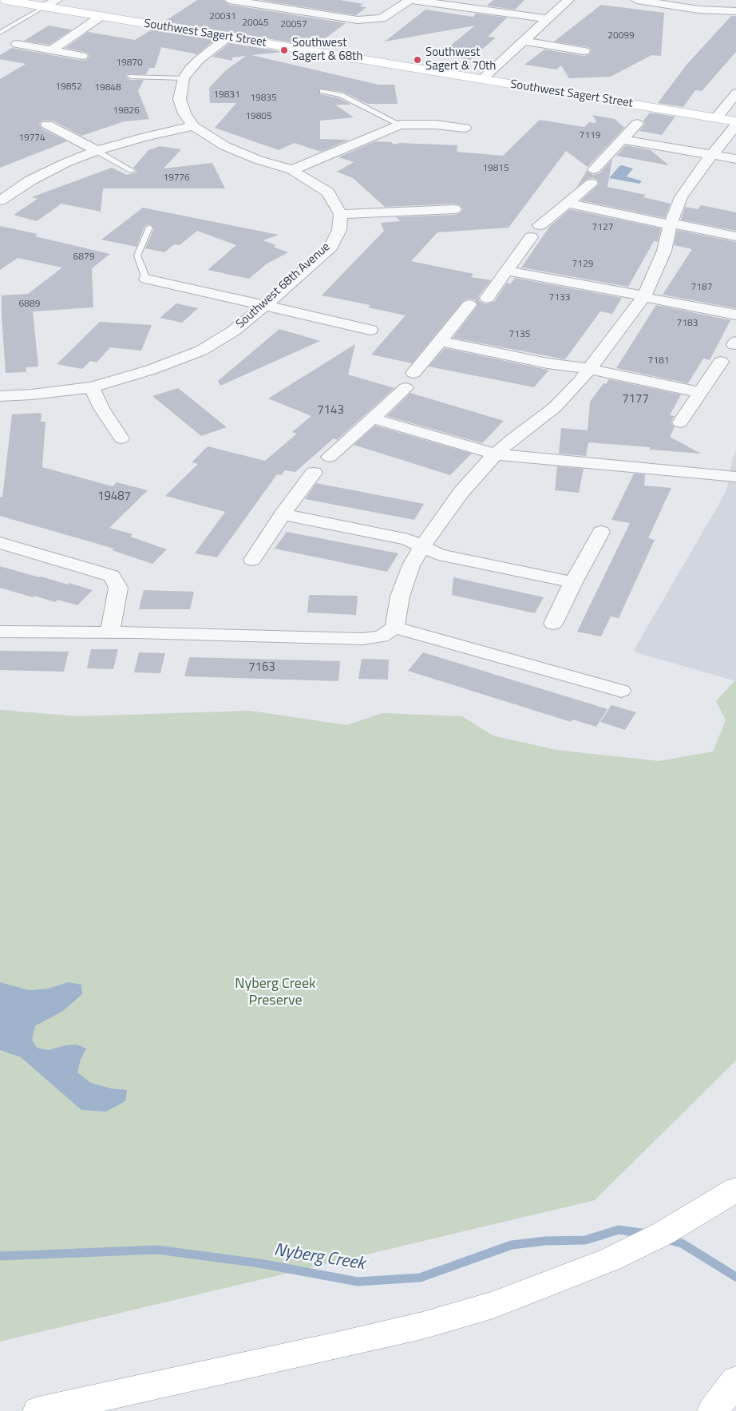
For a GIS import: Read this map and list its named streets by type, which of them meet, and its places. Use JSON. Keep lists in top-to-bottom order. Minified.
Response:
{"streets":{"main road":["Southwest Sagert Street"],"street":["Southwest 68th Avenue"]},"water":["Nyberg Creek"],"parks":["Nyberg Creek Preserve"],"places":["Southwest Sagert & 68th","Southwest Sagert & 70th"],"house_numbers":["20031","20045","20057","20099","19870","19852","19848","19831","19835","19826","19805","7119","19774","19815","19776","7127","6879","7129","7187","7133","6889","7183","7135","7181","7177","7143","19487","7163"]}
